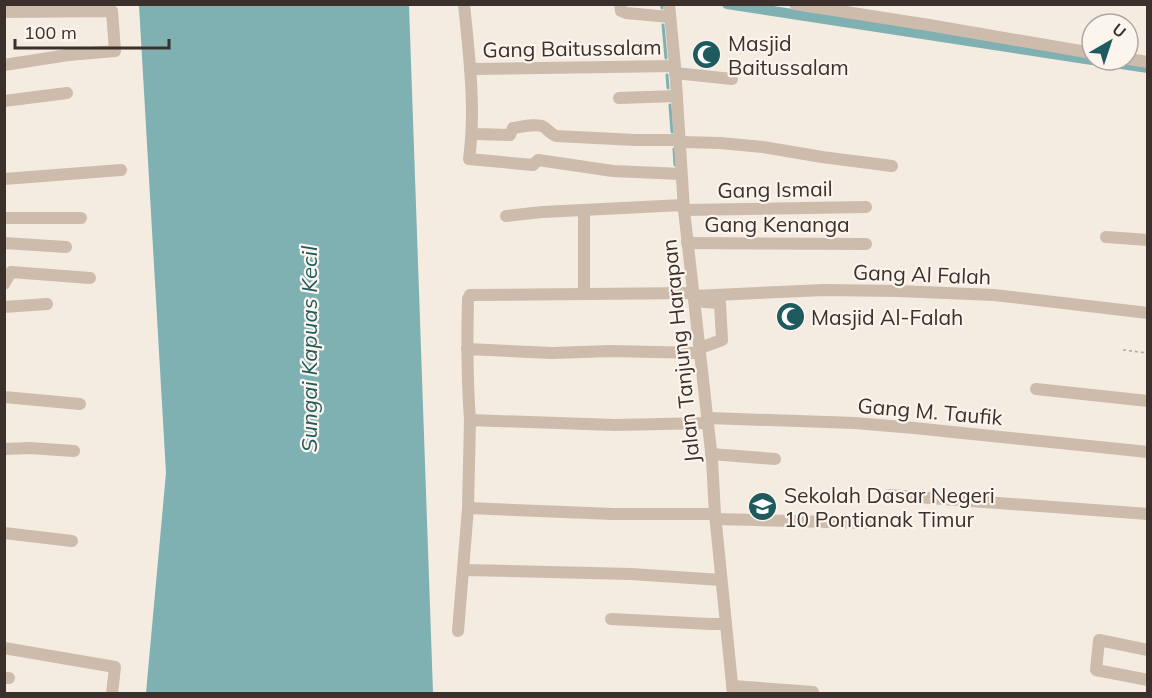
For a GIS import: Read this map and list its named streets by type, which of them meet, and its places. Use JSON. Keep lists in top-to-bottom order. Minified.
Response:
{"streets":{"street":["Gang Baitussalam","Gang Ismail","Gang Kenanga","Gang Al Falah","Jalan Tanjung Harapan","Gang M. Taufik"]},"crossings":[["Gang Baitussalam","Jalan Tanjung Harapan"],["Gang Ismail","Jalan Tanjung Harapan"],["Gang Kenanga","Jalan Tanjung Harapan"],["Gang Al Falah","Jalan Tanjung Harapan"],["Jalan Tanjung Harapan","Gang M. Taufik"]],"water":["Sungai Kapuas Kecil"],"places":{"mosque":["Masjid Baitussalam","Masjid Al-Falah"],"school or university":["Sekolah Dasar Negeri 10 Pontianak Timur"]},"scale_bar":"100 m","north":"top right"}
